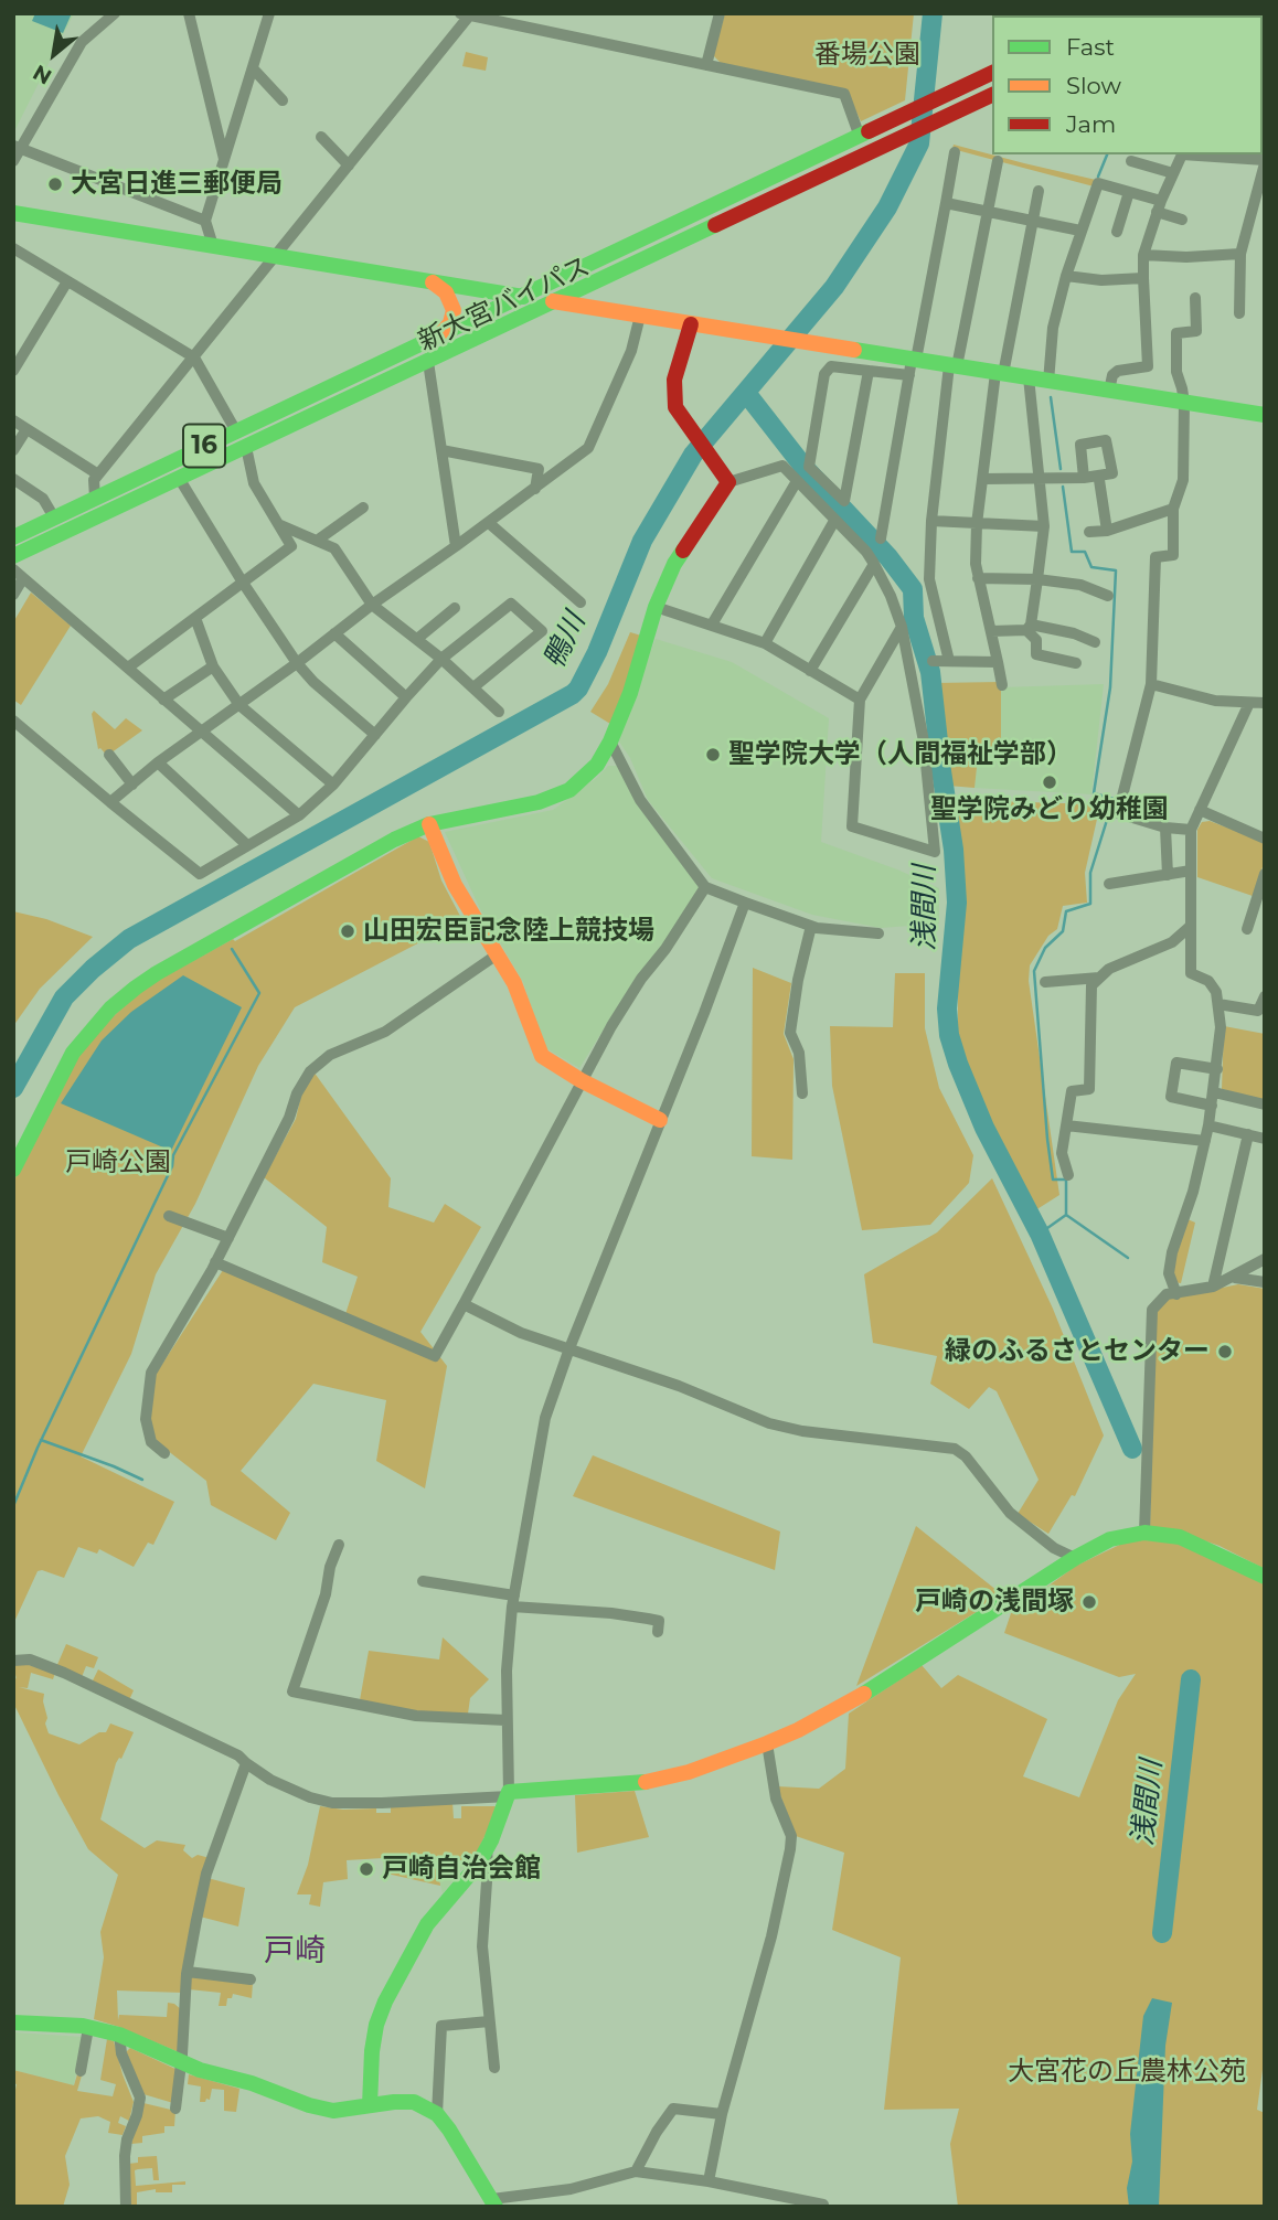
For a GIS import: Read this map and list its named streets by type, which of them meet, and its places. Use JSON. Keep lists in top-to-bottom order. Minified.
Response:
{"streets":{"main road":["新大宮バイパス","16"]},"districts":["戸崎"],"water":["鴨川","浅間川"],"parks":["番場公園","戸崎公園","大宮花の丘農林公苑"],"places":["大宮日進三郵便局","聖学院大学（人間福祉学部）","聖学院みどり幼稚園","山田宏臣記念陸上競技場","緑のふるさとセンター","戸崎の浅間塚","戸崎自治会館"],"legend":["Fast","Slow","Jam"],"north":"bottom left"}
